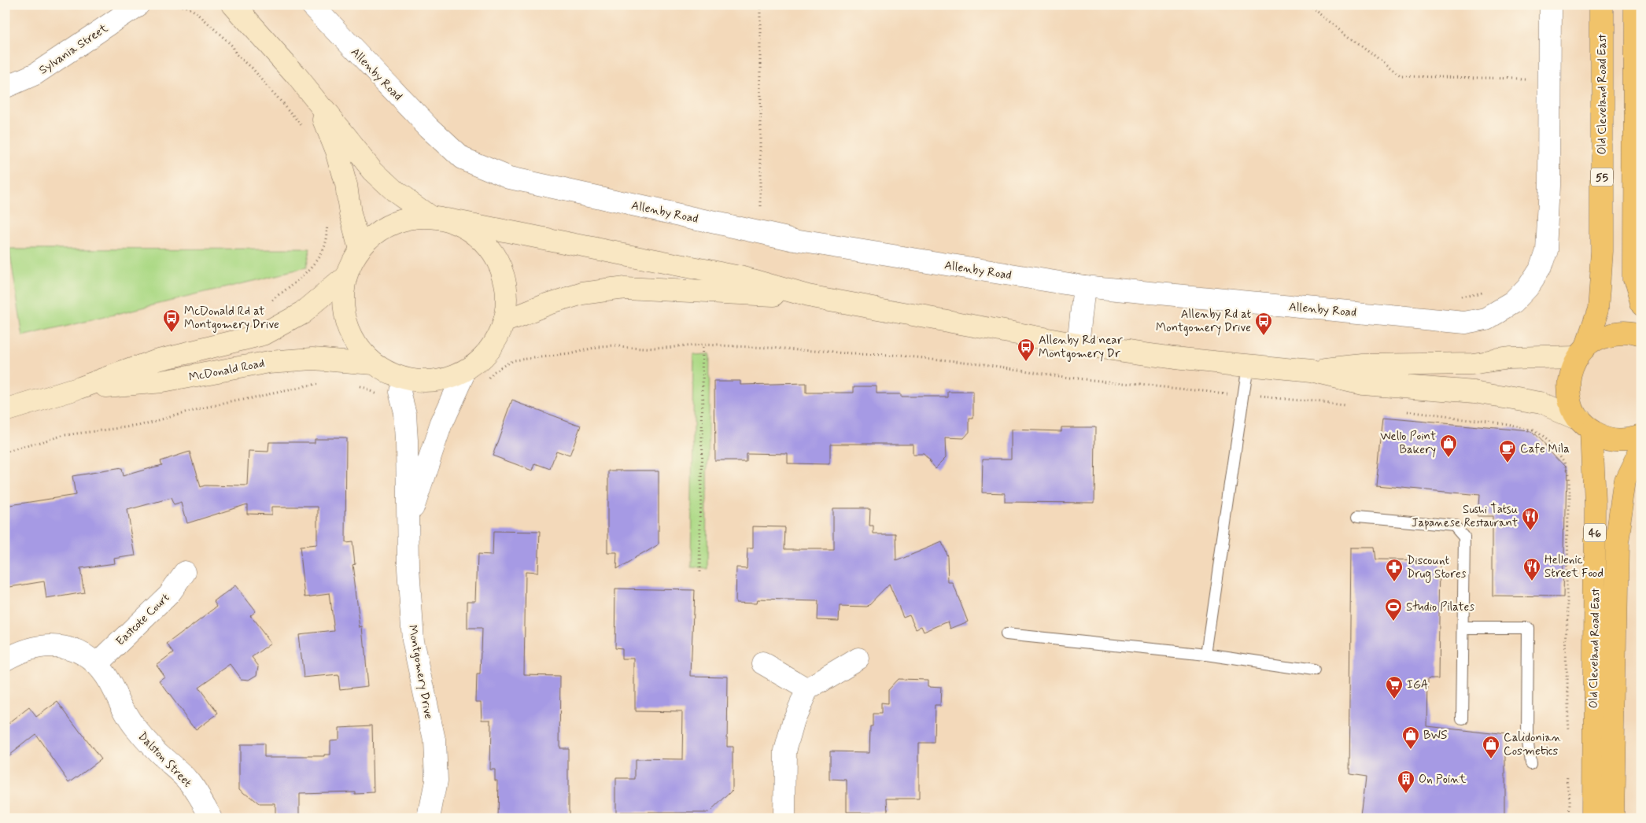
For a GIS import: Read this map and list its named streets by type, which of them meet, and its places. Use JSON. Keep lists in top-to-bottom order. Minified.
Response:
{"streets":{"main road":["Old Cleveland Road East","55","McDonald Road","46"],"street":["Sylvania Street","Allenby Road","Eastcote Court","Montgomery Drive","Dalston Street"]},"crossings":[["Old Cleveland Road East","46"],["Eastcote Court","Dalston Street"]],"places":{"bus stop":["McDonald Rd at Montgomery Drive","Allenby Rd at Montgomery Drive","Allenby Rd near Montgomery Dr"],"shop":["Wello Point Bakery","BWS","Calidonian Cosmetics"],"cafe":["Cafe Mila"],"restaurant":["Sushi Tatsu Japanese Restaurant","Hellenic Street Food"],"pharmacy":["Discount Drug Stores"],"sports":["Studio Pilates"],"supermarket":["IGA"],"building":["On Point"]}}
